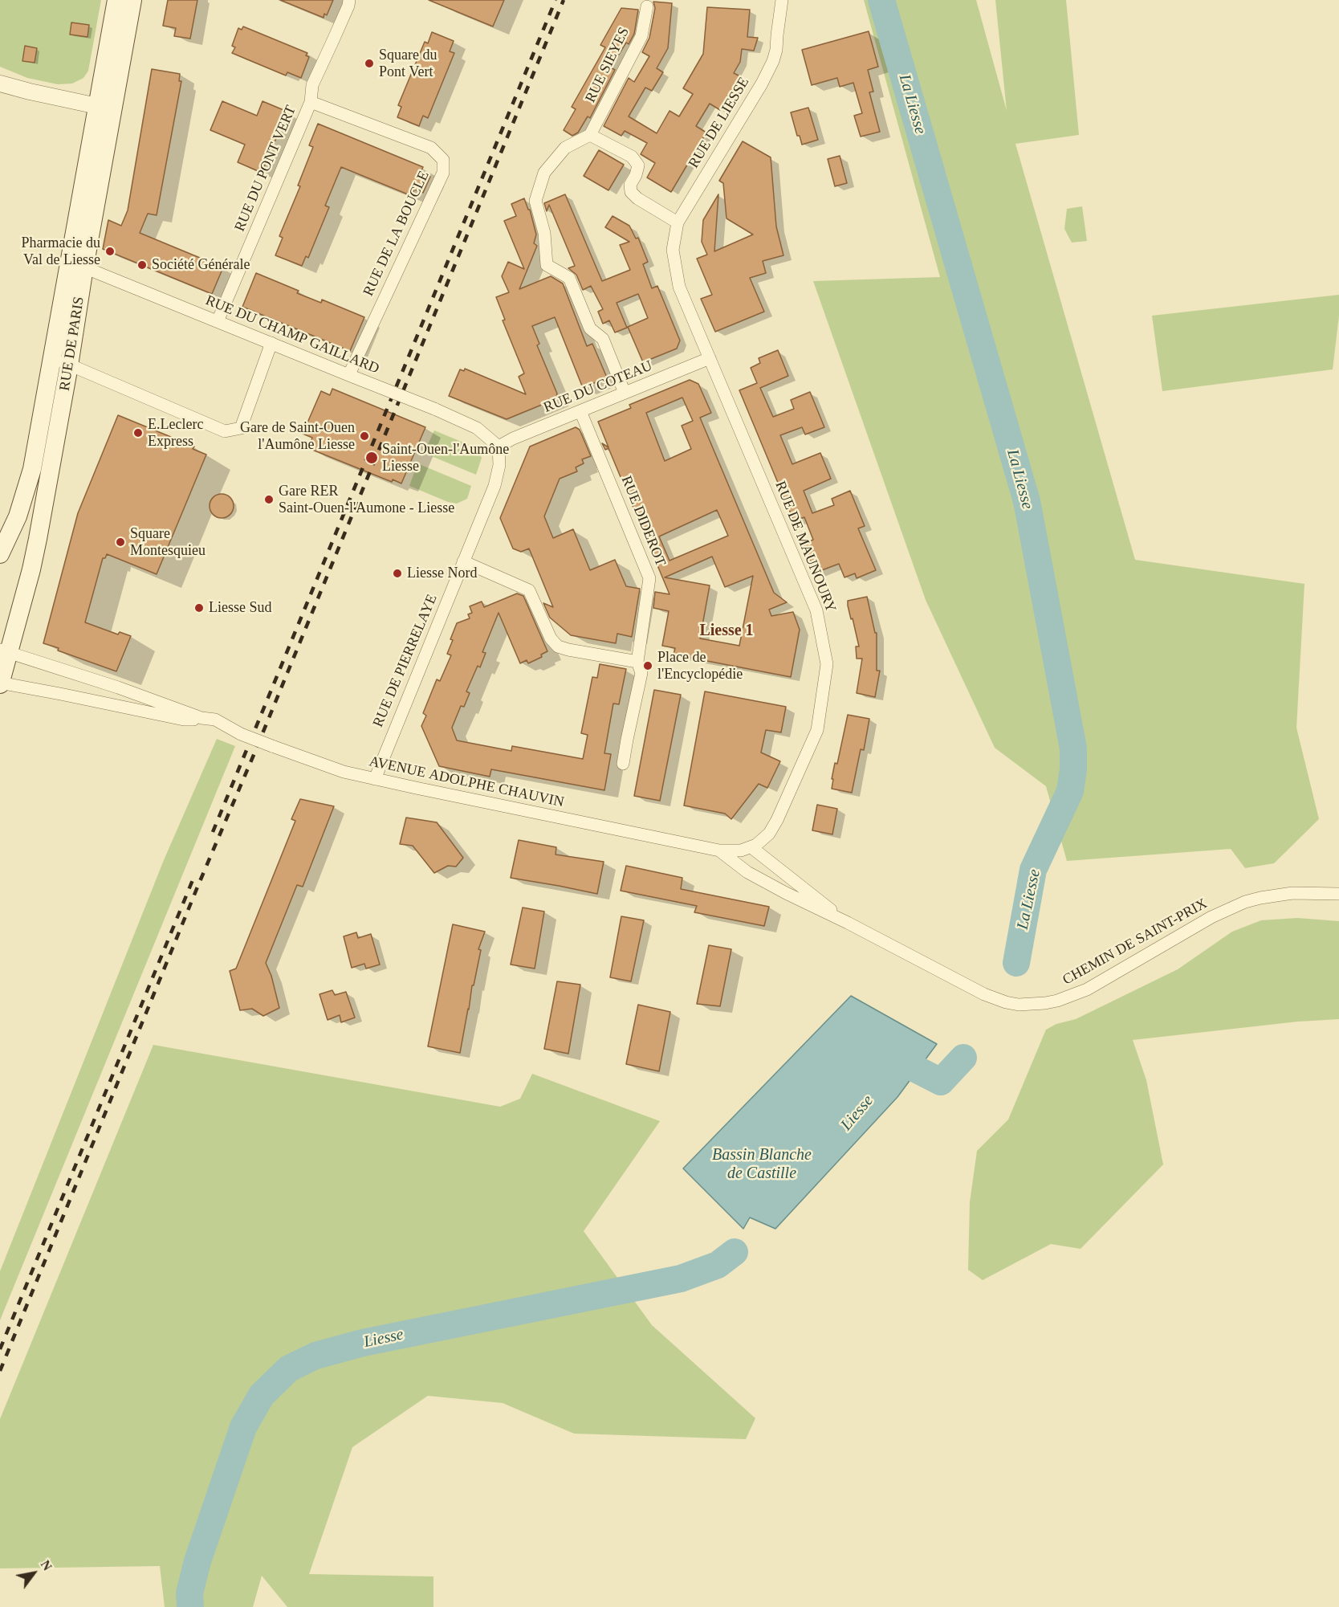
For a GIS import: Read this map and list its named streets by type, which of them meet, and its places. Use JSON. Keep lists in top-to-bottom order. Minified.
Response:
{"streets":{"main road":["RUE DE PARIS"],"street":["RUE SIEYES","RUE DE LIESSE","RUE DU PONT VERT","RUE DE LA BOUCLE","RUE DU CHAMP GAILLARD","RUE DU COTEAU","RUE DIDEROT","RUE DE MAUNOURY","RUE DE PIERRELAYE","AVENUE ADOLPHE CHAUVIN","CHEMIN DE SAINT-PRIX"]},"crossings":[["RUE DE LIESSE","RUE DE MAUNOURY"],["RUE DU PONT VERT","RUE DE LA BOUCLE"],["RUE DU PONT VERT","RUE DU CHAMP GAILLARD"],["RUE DE LA BOUCLE","RUE DU CHAMP GAILLARD"],["RUE DU CHAMP GAILLARD","RUE DE PARIS"],["RUE DU CHAMP GAILLARD","RUE DU COTEAU"],["RUE DU CHAMP GAILLARD","RUE DE PIERRELAYE"],["RUE DE PARIS","AVENUE ADOLPHE CHAUVIN"],["RUE DU COTEAU","RUE DIDEROT"],["RUE DU COTEAU","RUE DE MAUNOURY"],["RUE DU COTEAU","RUE DE PIERRELAYE"],["RUE DE MAUNOURY","CHEMIN DE SAINT-PRIX"],["RUE DE PIERRELAYE","AVENUE ADOLPHE CHAUVIN"],["AVENUE ADOLPHE CHAUVIN","CHEMIN DE SAINT-PRIX"]],"districts":["Liesse 1"],"water":["La Liesse","Liesse","Bassin Blanche de Castille"],"places":["Square du Pont Vert","Pharmacie du Val de Liesse","Société Générale","E.Leclerc Express","Gare de Saint-Ouen l'Aumône Liesse","Saint-Ouen-l'Aumône Liesse","Gare RER Saint-Ouen-l'Aumone - Liesse","Square Montesquieu","Liesse Nord","Liesse Sud","Place de l'Encyclopédie"],"north":"top right"}
